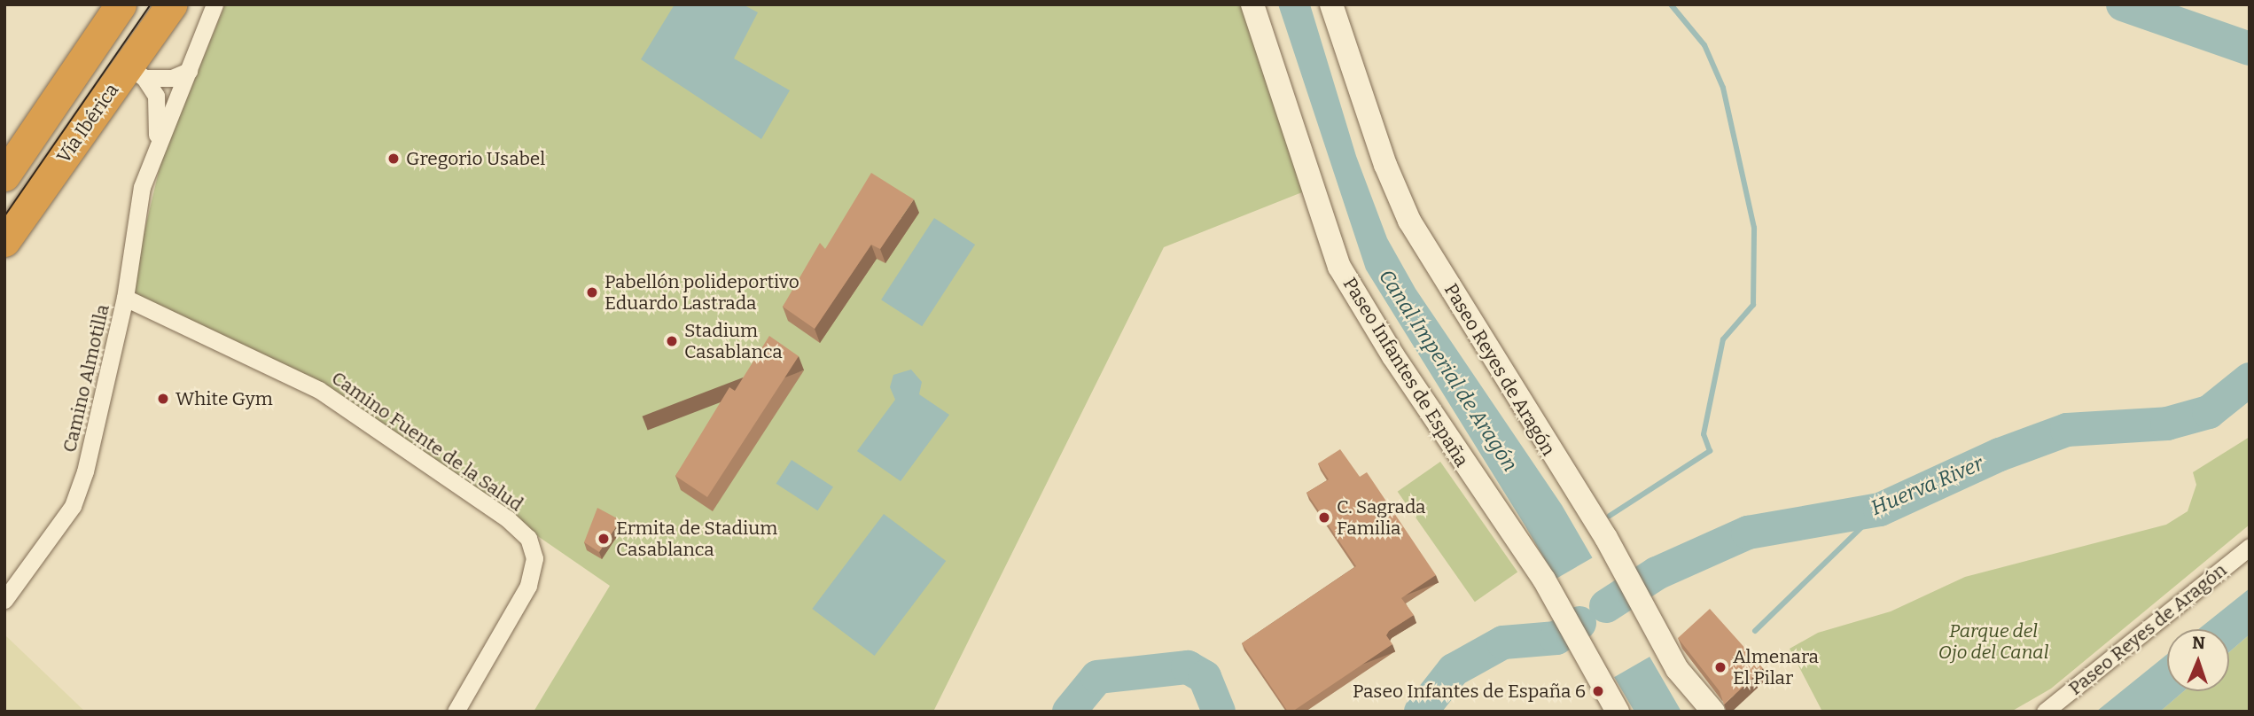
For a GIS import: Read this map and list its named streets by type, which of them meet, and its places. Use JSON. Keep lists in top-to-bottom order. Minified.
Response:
{"streets":{"highway":["Vía Ibérica"],"street":["Paseo Reyes de Aragón","Paseo Infantes de España","Camino Almotilla","Camino Fuente de la Salud"]},"crossings":[["Vía Ibérica","Camino Almotilla"],["Camino Almotilla","Camino Fuente de la Salud"]],"water":["Canal Imperial de Aragón","Huerva River"],"parks":["Parque del Ojo del Canal"],"places":["Gregorio Usabel","Pabellón polideportivo Eduardo Lastrada","Stadium Casablanca","White Gym","C. Sagrada Familia","Ermita de Stadium Casablanca","Almenara El Pilar","Paseo Infantes de España 6"],"north":"top"}
